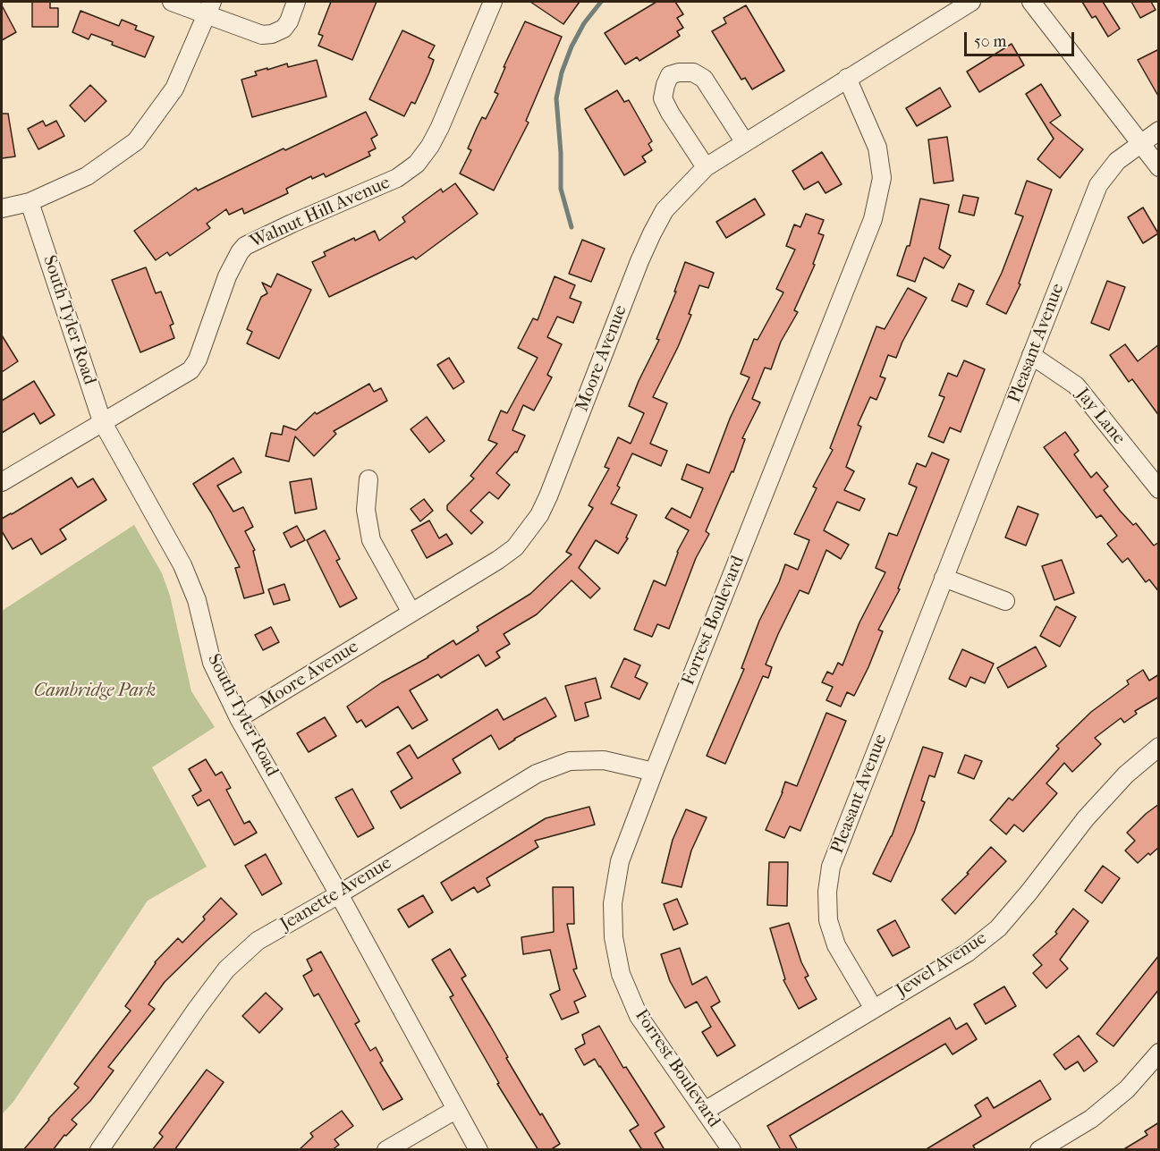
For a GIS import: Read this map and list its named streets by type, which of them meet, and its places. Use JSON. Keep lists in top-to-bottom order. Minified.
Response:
{"streets":{"street":["Walnut Hill Avenue","South Tyler Road","Pleasant Avenue","Moore Avenue","Jay Lane","Forrest Boulevard","Jeanette Avenue","Jewel Avenue"]},"crossings":[["Walnut Hill Avenue","South Tyler Road"],["South Tyler Road","Moore Avenue"],["South Tyler Road","Jeanette Avenue"],["Pleasant Avenue","Jay Lane"],["Pleasant Avenue","Jewel Avenue"],["Moore Avenue","Forrest Boulevard"],["Forrest Boulevard","Jeanette Avenue"],["Forrest Boulevard","Jewel Avenue"]],"parks":["Cambridge Park"],"scale_bar":"50 m"}
